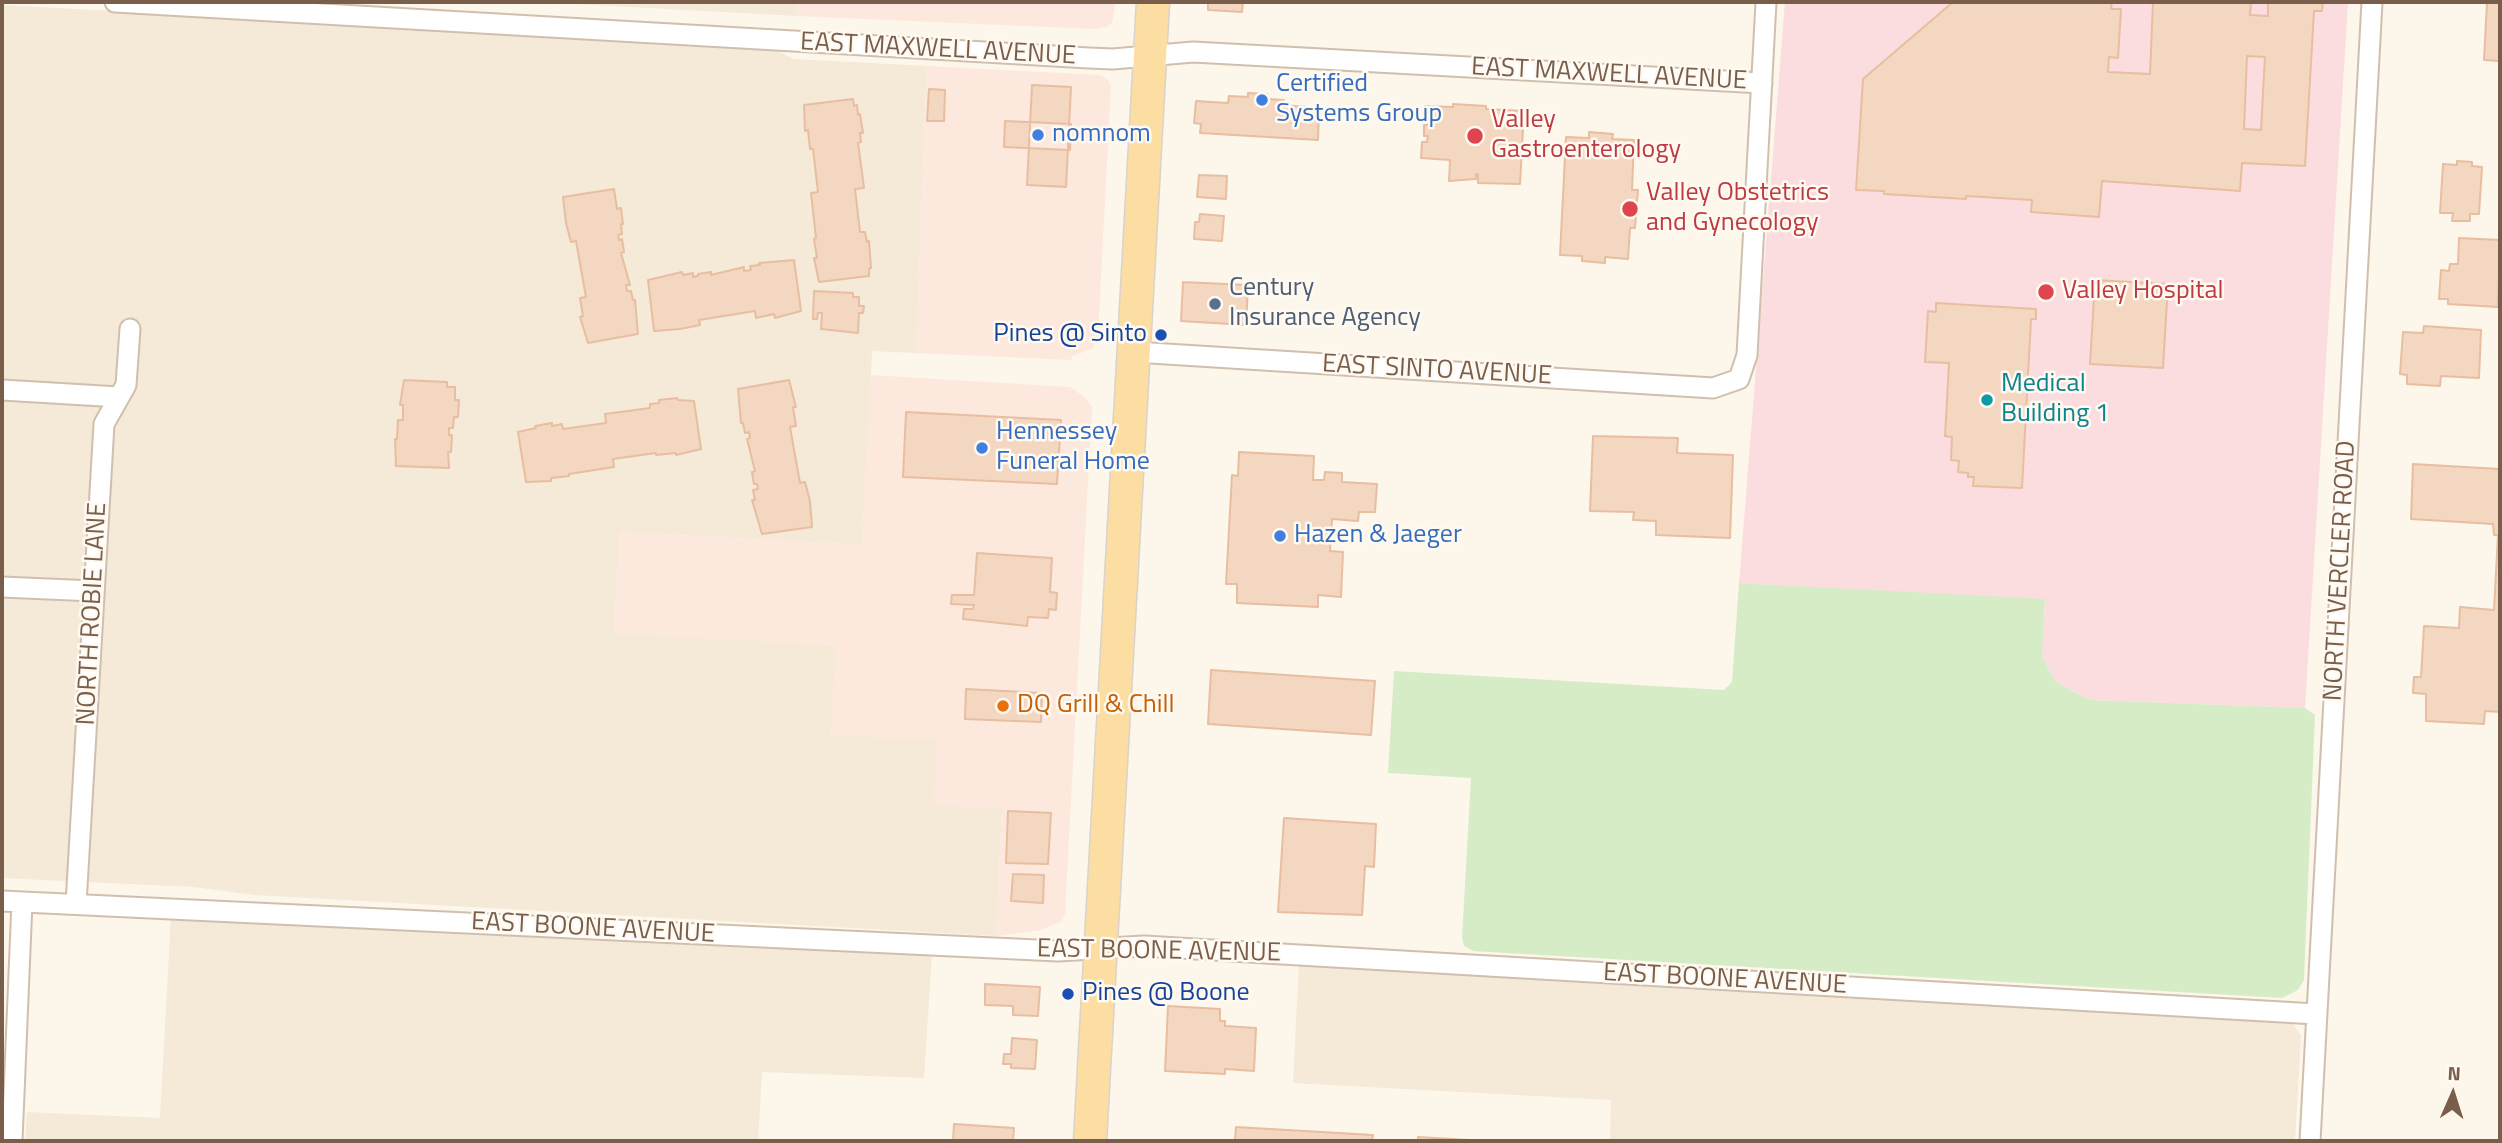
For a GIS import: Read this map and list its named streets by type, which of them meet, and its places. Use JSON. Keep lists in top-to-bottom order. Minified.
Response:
{"streets":{"street":["EAST MAXWELL AVENUE","EAST SINTO AVENUE","NORTH VERCLER ROAD","NORTH ROBIE LANE","EAST BOONE AVENUE"]},"crossings":[["EAST MAXWELL AVENUE","EAST SINTO AVENUE"],["NORTH VERCLER ROAD","EAST BOONE AVENUE"],["NORTH ROBIE LANE","EAST BOONE AVENUE"]],"places":["Certified Systems Group","nomnom","Valley Gastroenterology","Valley Obstetrics and Gynecology","Valley Hospital","Century Insurance Agency","Pines @ Sinto","Medical Building 1","Hennessey Funeral Home","Hazen & Jaeger","DQ Grill & Chill","Pines @ Boone"],"north":"top"}
